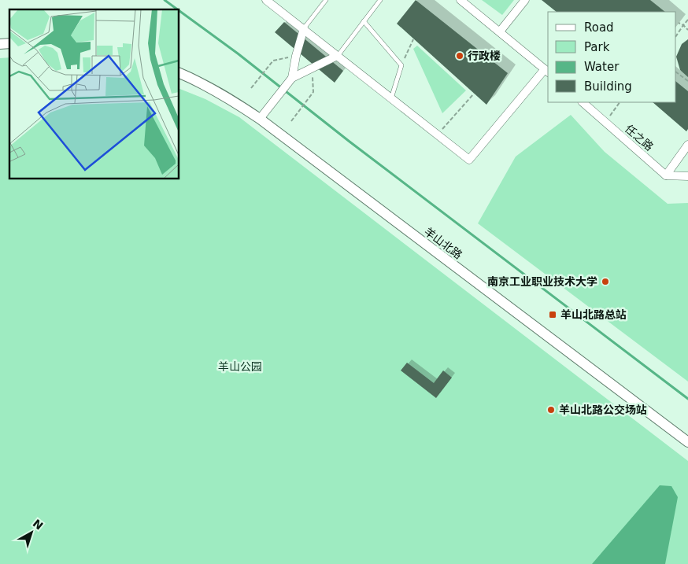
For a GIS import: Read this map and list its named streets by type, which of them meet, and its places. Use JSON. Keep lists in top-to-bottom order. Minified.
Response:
{"streets":{"street":["任之路","羊山北路"]},"parks":["羊山公园"],"places":{"other":["行政楼","南京工业职业技术大学","羊山北路公交场站"],"transit":["羊山北路总站"]},"legend":["Road","Park","Water","Building"],"north":"top right"}
